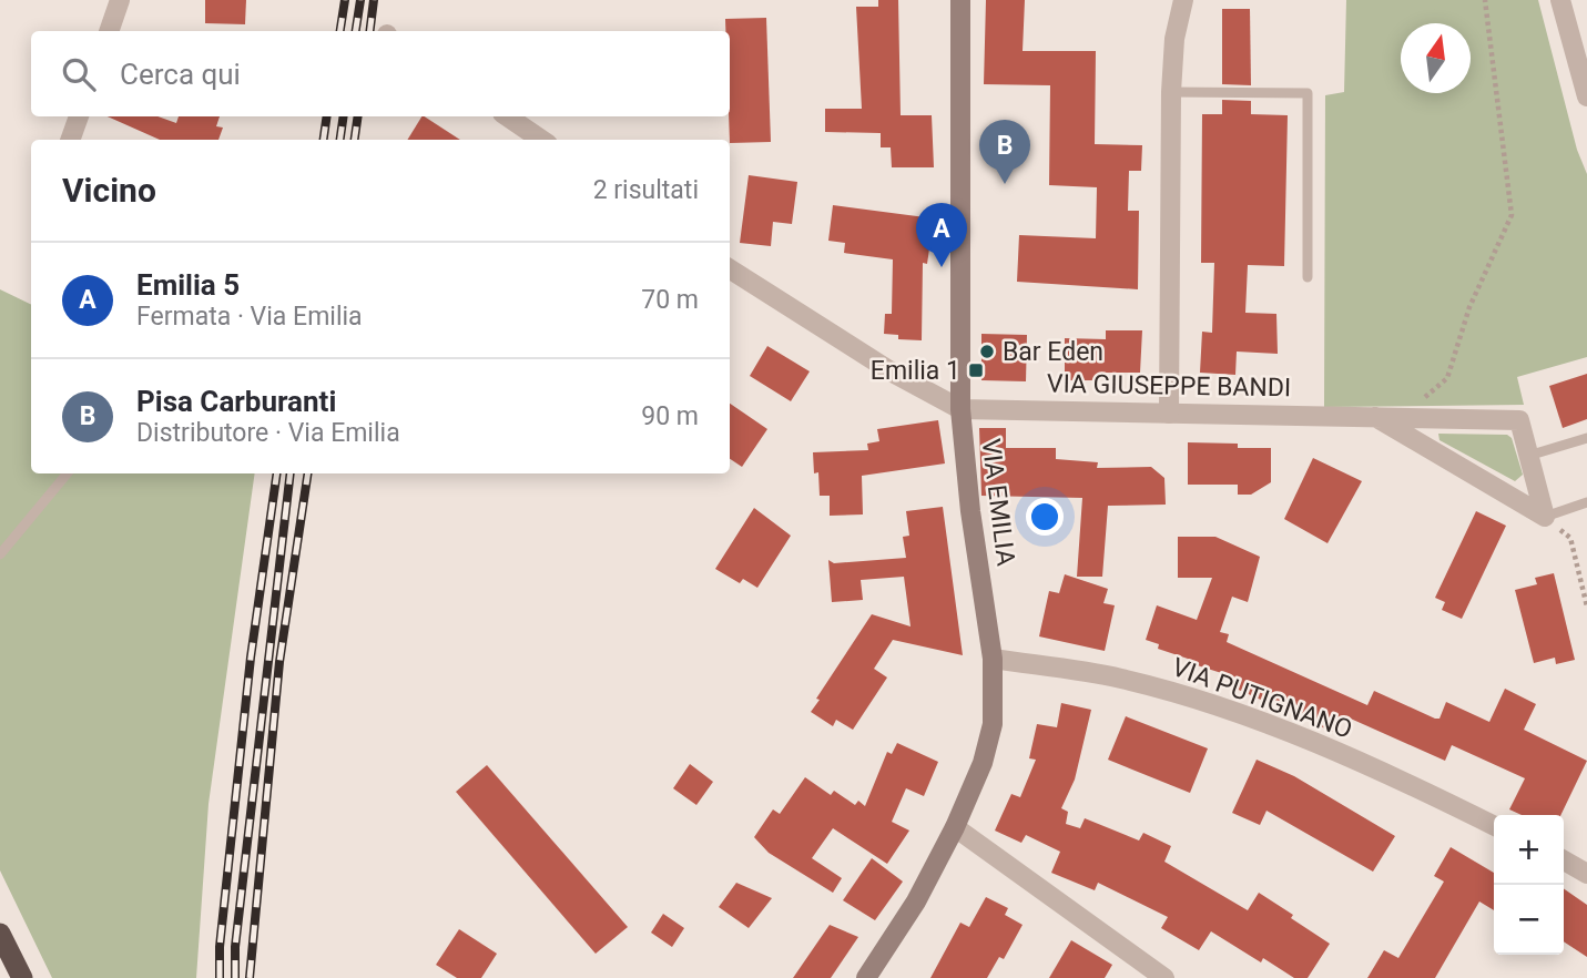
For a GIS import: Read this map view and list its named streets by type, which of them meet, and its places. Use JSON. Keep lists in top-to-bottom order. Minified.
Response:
{"streets":{"main road":["VIA EMILIA"],"street":["VIA GIUSEPPE BANDI","VIA PUTIGNANO"]},"crossings":[["VIA GIUSEPPE BANDI","VIA EMILIA"],["VIA EMILIA","VIA PUTIGNANO"]],"places":{"other":["Bar Eden"],"transit":["Emilia 1"]},"north":"top","page":{"search":"Cerca qui","pins":["B","A"],"heading":["Vicino","2 risultati"],"list":[{"mark":"A","name":"Emilia 5","note":"Fermata · Via Emilia","value":"70 m"},{"mark":"B","name":"Pisa Carburanti","note":"Distributore · Via Emilia","value":"90 m"}],"map_buttons":["+","−"]}}
